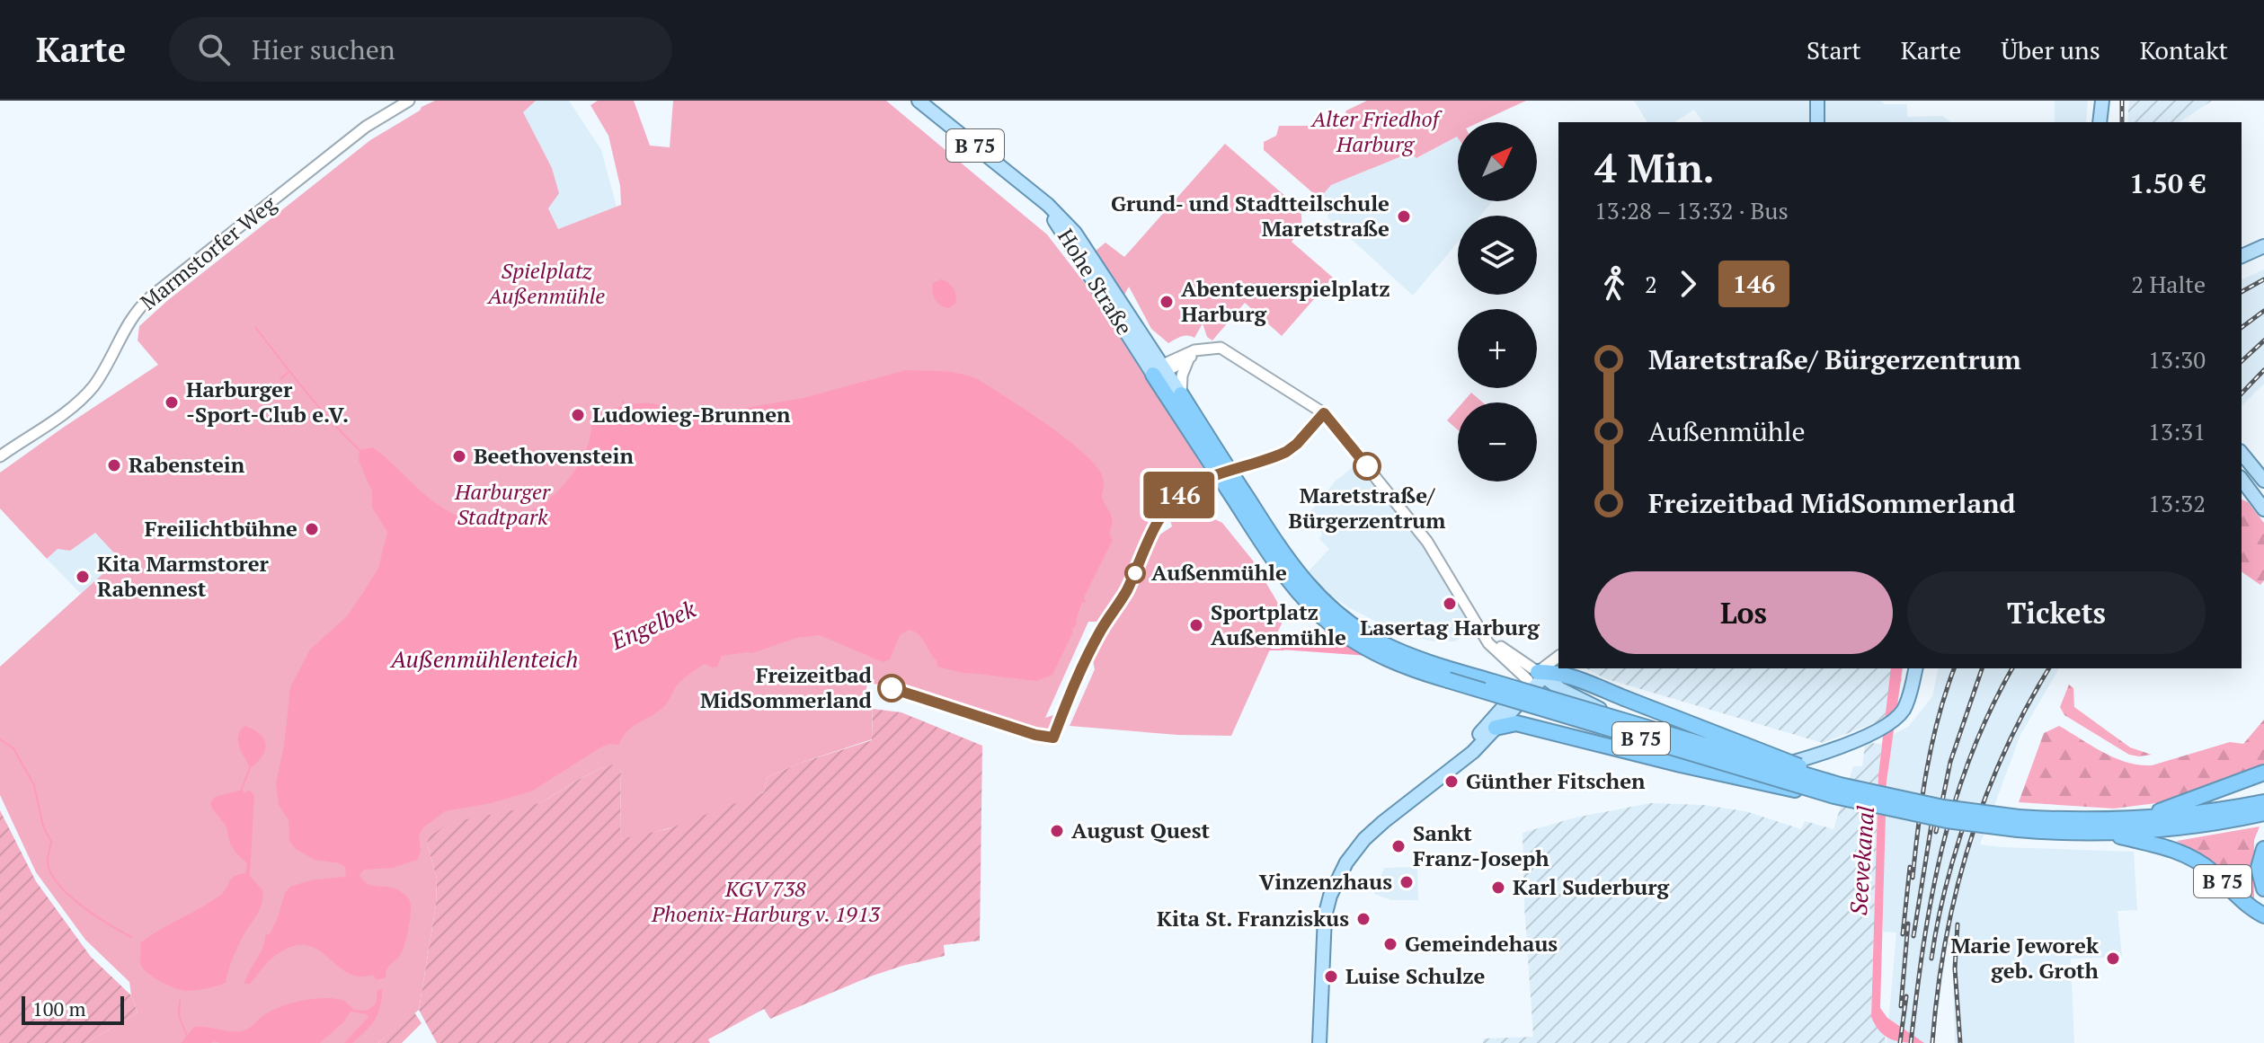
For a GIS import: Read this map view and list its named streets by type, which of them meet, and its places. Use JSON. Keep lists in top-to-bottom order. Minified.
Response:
{"streets":{"highway":["B 75"],"main road":["Hohe Straße"],"street":["Marmstorfer Weg"]},"crossings":[["B 75","Hohe Straße"]],"water":["Engelbek","Außenmühlenteich","Seevekanal"],"parks":["Alter Friedhof Harburg","Spielplatz Außenmühle","Harburger Stadtpark","KGV 738 Phoenix-Harburg v. 1913"],"places":["Grund‐ und Stadtteilschule Maretstraße","Abenteuerspielplatz Harburg","Harburger -Sport-Club e.V.","Ludowieg-Brunnen","Beethovenstein","Rabenstein","Maretstraße/ Bürgerzentrum","Freilichtbühne","Außenmühle","Kita Marmstorer Rabennest","Lasertag Harburg","Sportplatz Außenmühle","Freizeitbad MidSommerland","Günther Fitschen","August Quest","Sankt Franz-Joseph","Vinzenzhaus","Karl Suderburg","Kita St. Franziskus","Gemeindehaus","Marie Jeworek geb. Groth","Luise Schulze"],"lines":["bus line 146"],"scale_bar":"100 m","north":"top right","page":{"header":"Karte","search":"Hier suchen","nav":["Start","Karte","Über uns","Kontakt"],"on_map":"146","map_buttons":["+","−"],"heading":["4 Min.","13:28 – 13:32 · Bus","1.50 €"],"legs":["2","146","2 Halte"],"list":[{"name":"Maretstraße/ Bürgerzentrum","value":"13:30"},{"name":"Außenmühle","value":"13:31"},{"name":"Freizeitbad MidSommerland","value":"13:32"}],"buttons":["Los","Tickets"],"scale":"100 m"}}
